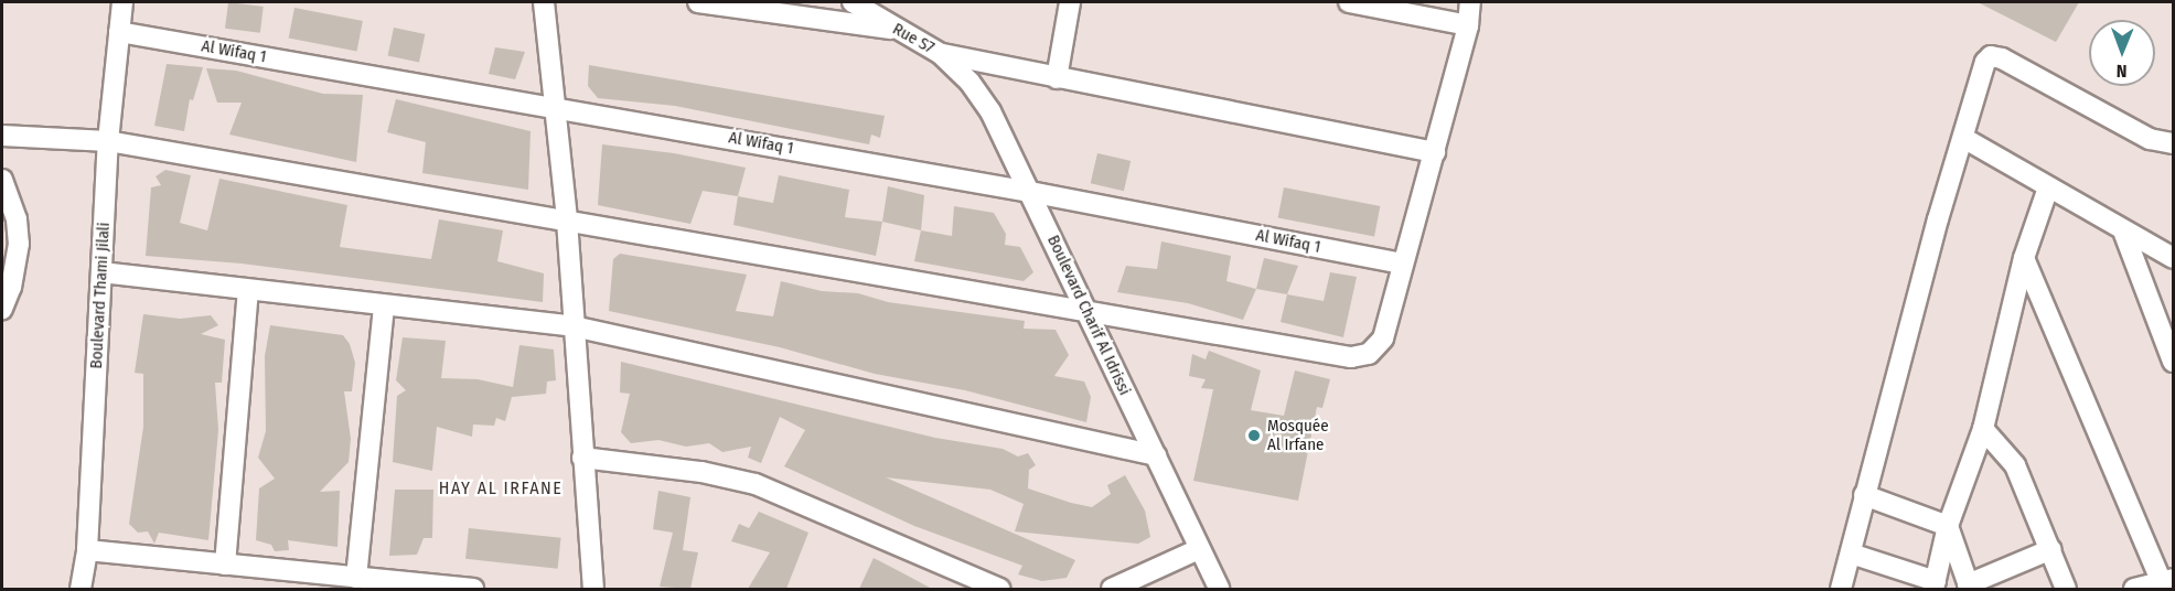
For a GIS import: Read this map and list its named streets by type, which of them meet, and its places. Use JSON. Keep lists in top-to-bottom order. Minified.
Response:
{"streets":{"street":["Rue S7","Al Wifaq 1","Boulevard Thami Jilali","Boulevard Charif Al Idrissi"]},"crossings":[["Rue S7","Boulevard Charif Al Idrissi"],["Al Wifaq 1","Boulevard Thami Jilali"],["Al Wifaq 1","Boulevard Charif Al Idrissi"]],"districts":["HAY AL IRFANE"],"places":["Mosquée Al Irfane"],"north":"bottom"}
